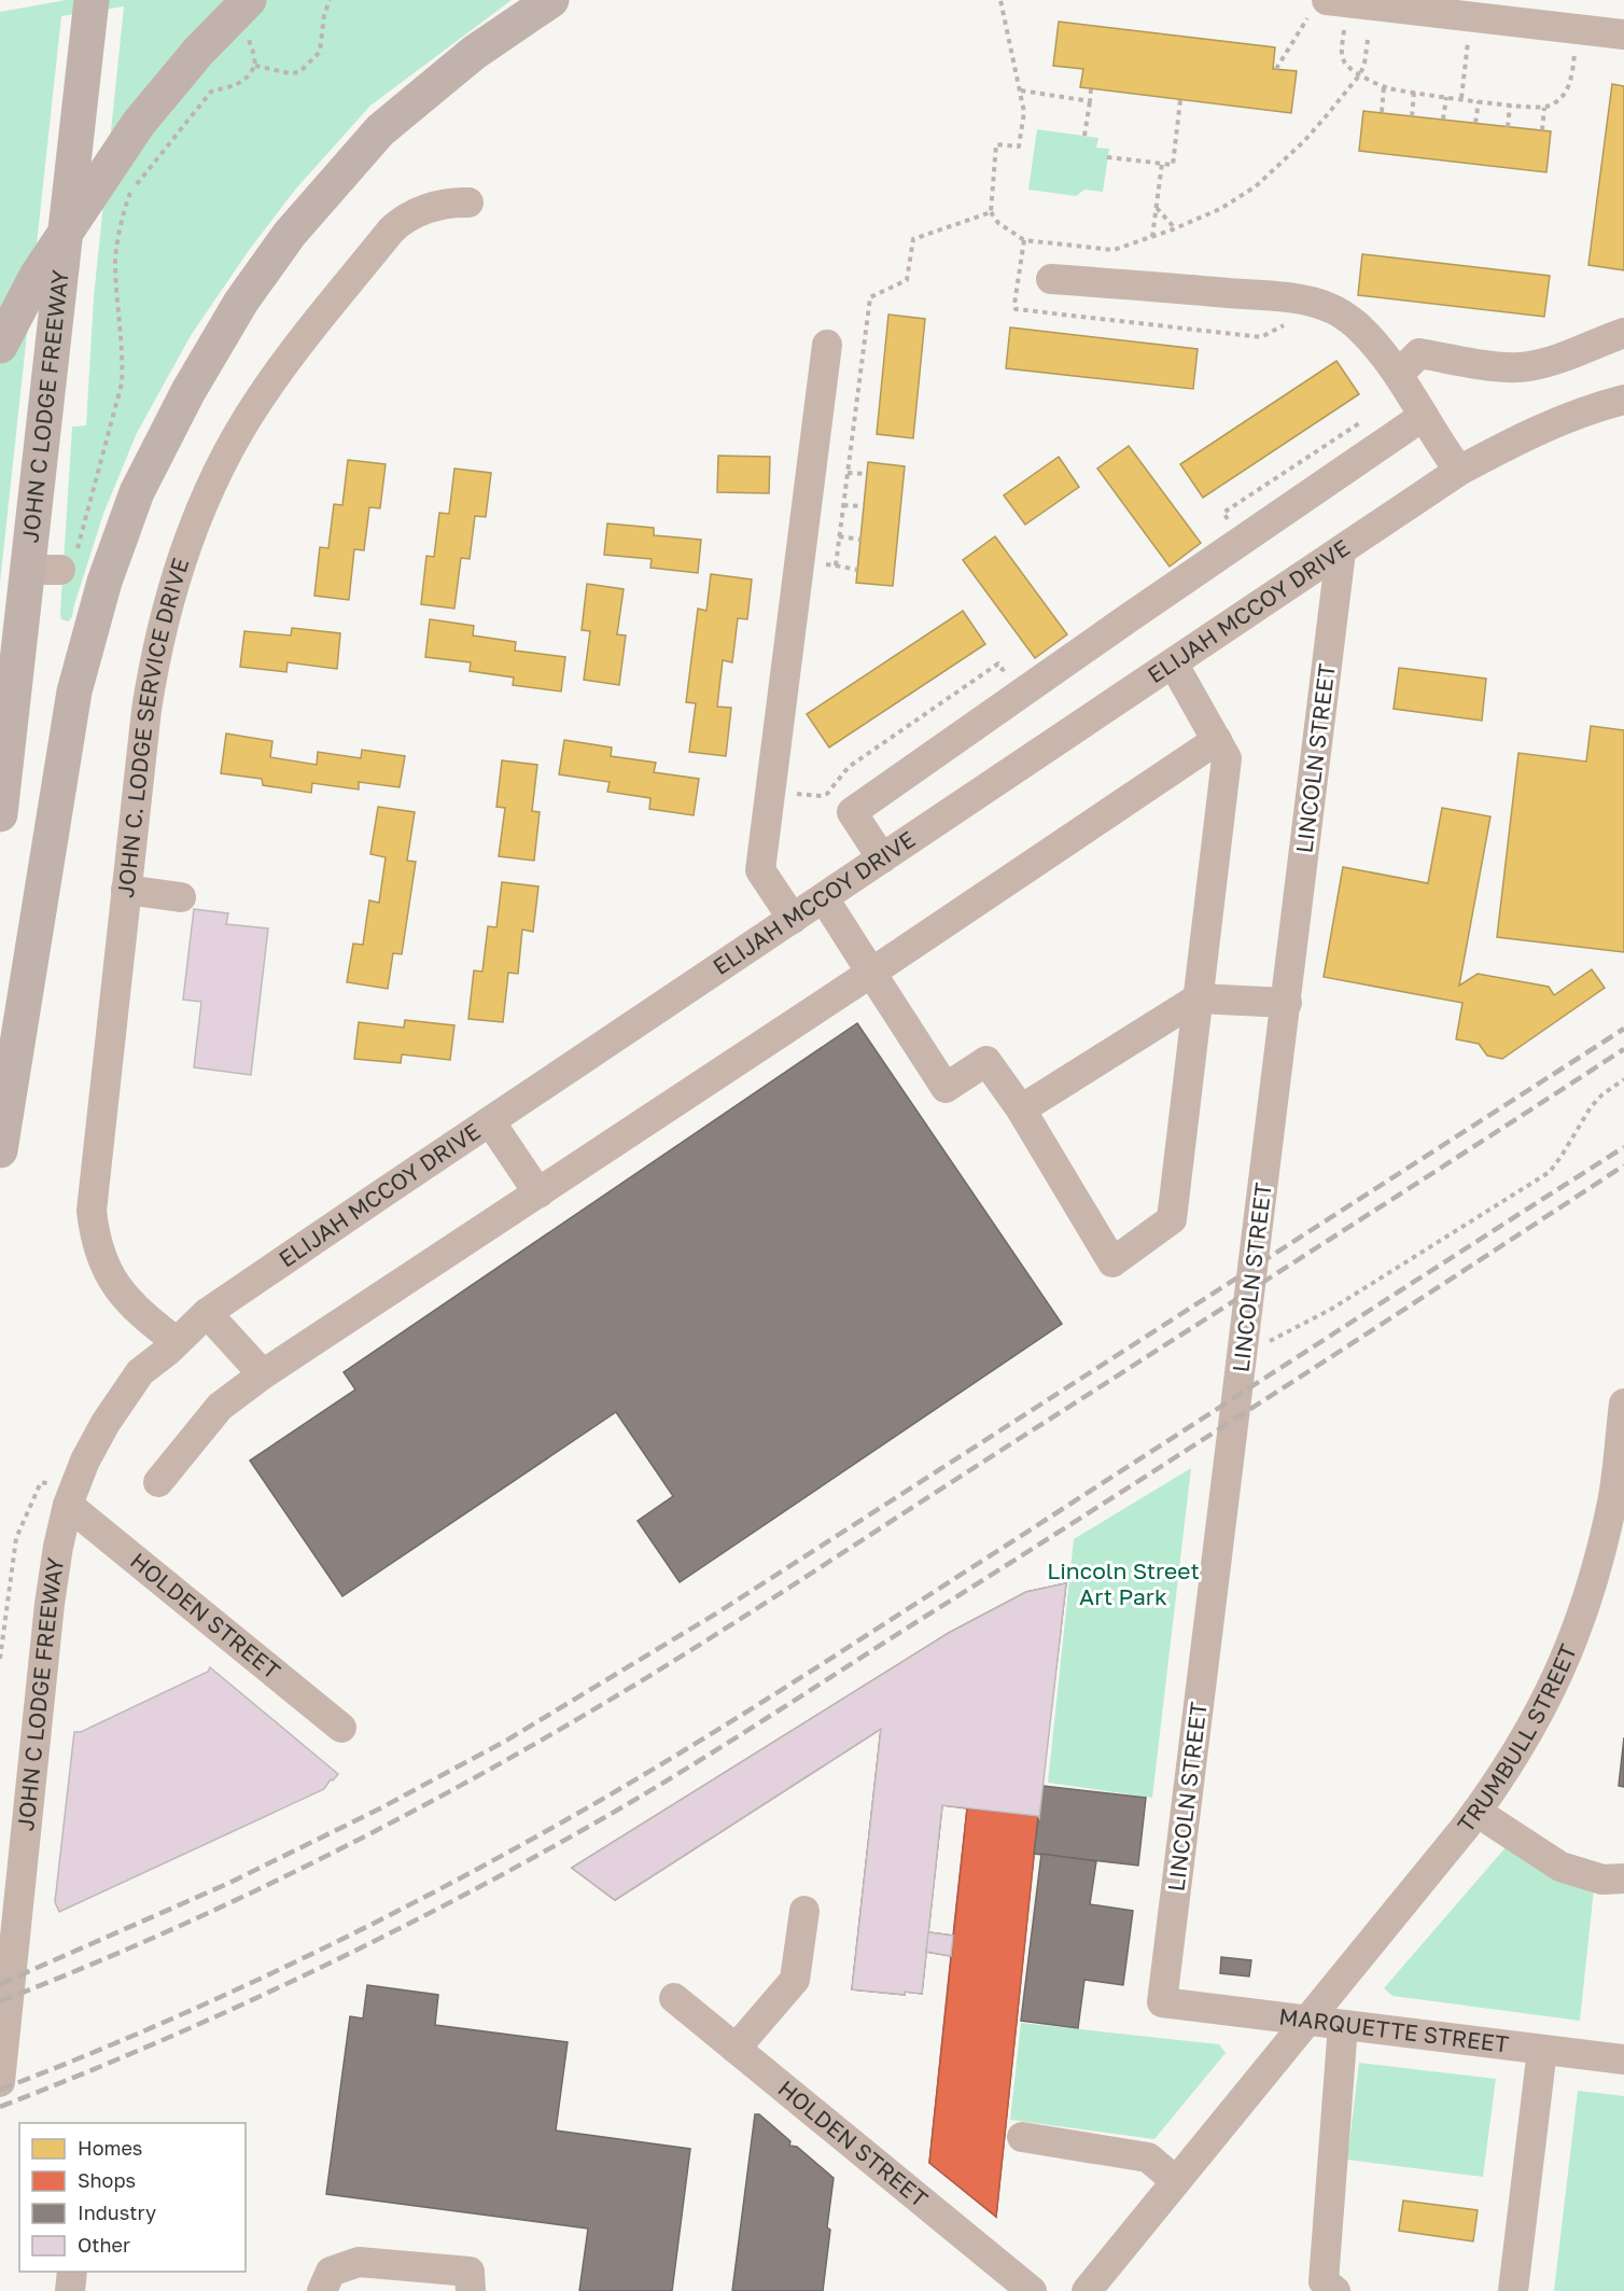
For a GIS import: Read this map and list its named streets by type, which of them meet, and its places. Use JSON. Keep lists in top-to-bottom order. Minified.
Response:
{"streets":{"highway":["JOHN C LODGE FREEWAY"],"street":["ELIJAH MCCOY DRIVE","JOHN C. LODGE SERVICE DRIVE","LINCOLN STREET","HOLDEN STREET","TRUMBULL STREET","MARQUETTE STREET"]},"crossings":[["JOHN C LODGE FREEWAY","ELIJAH MCCOY DRIVE"],["JOHN C LODGE FREEWAY","JOHN C. LODGE SERVICE DRIVE"],["JOHN C LODGE FREEWAY","HOLDEN STREET"],["ELIJAH MCCOY DRIVE","JOHN C. LODGE SERVICE DRIVE"],["ELIJAH MCCOY DRIVE","LINCOLN STREET"],["LINCOLN STREET","MARQUETTE STREET"],["TRUMBULL STREET","MARQUETTE STREET"]],"parks":["Lincoln Street Art Park"],"legend":["Homes","Shops","Industry","Other"]}
